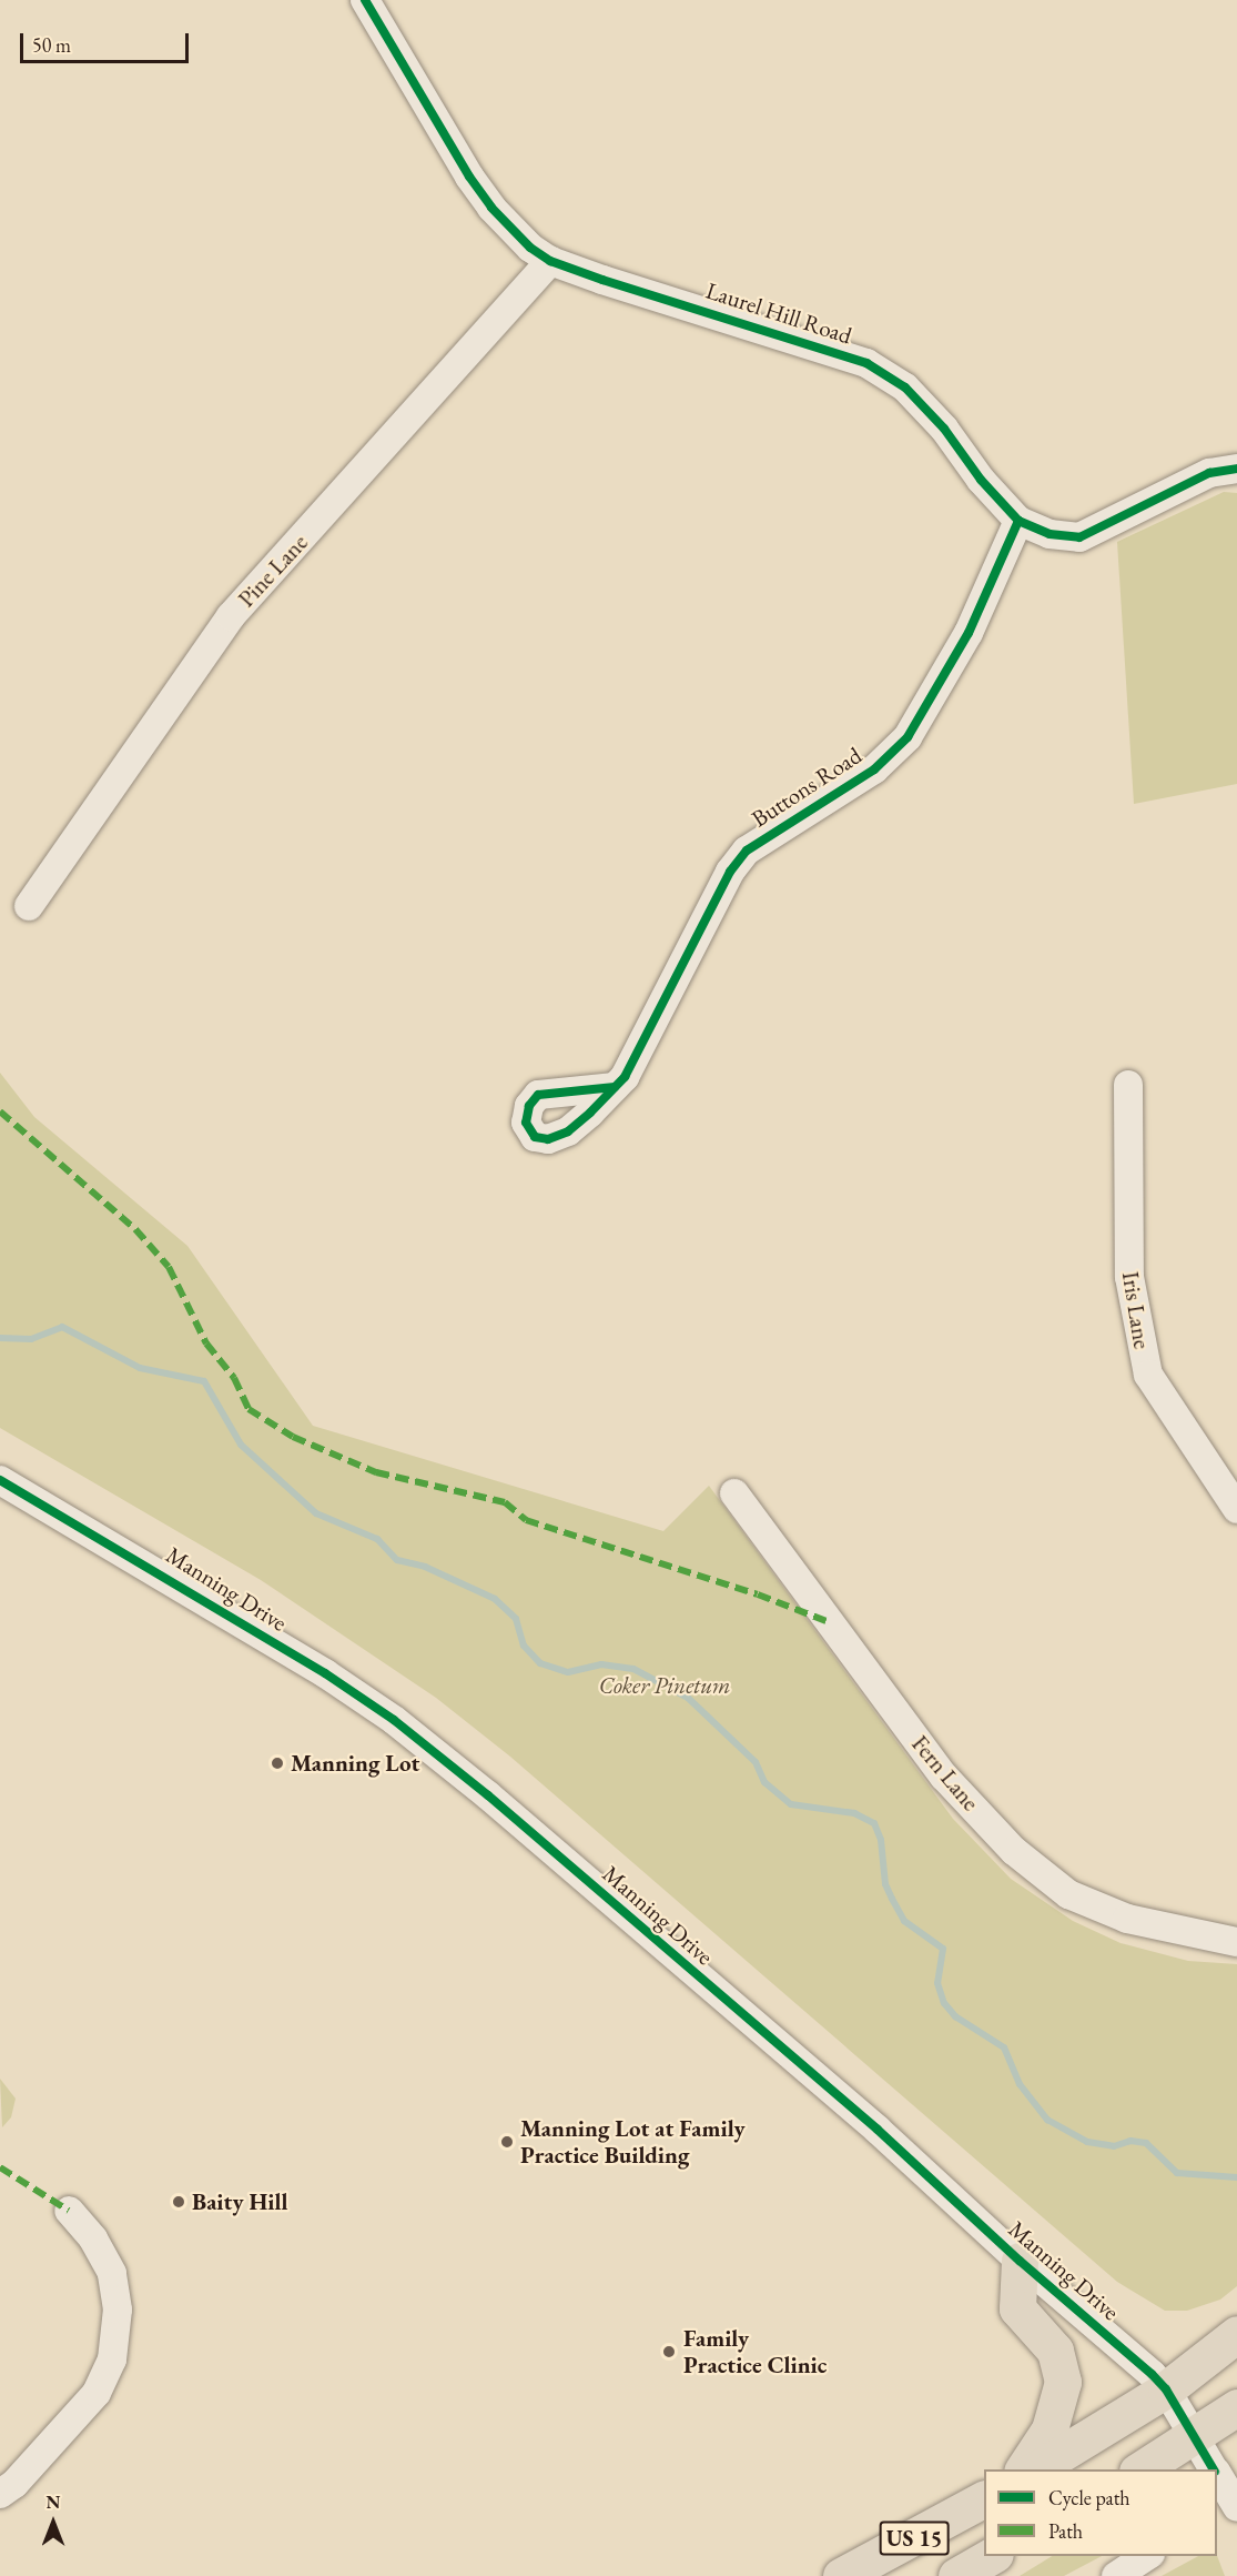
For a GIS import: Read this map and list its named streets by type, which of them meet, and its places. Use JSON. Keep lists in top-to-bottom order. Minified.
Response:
{"streets":{"highway":["US 15"],"street":["Laurel Hill Road","Pine Lane","Buttons Road","Iris Lane","Manning Drive","Fern Lane"]},"crossings":[["Laurel Hill Road","Pine Lane"],["Laurel Hill Road","Buttons Road"]],"parks":["Coker Pinetum"],"places":["Manning Lot","Manning Lot at Family Practice Building","Baity Hill","Family Practice Clinic"],"legend":["Cycle path","Path"],"scale_bar":"50 m","north":"top"}
